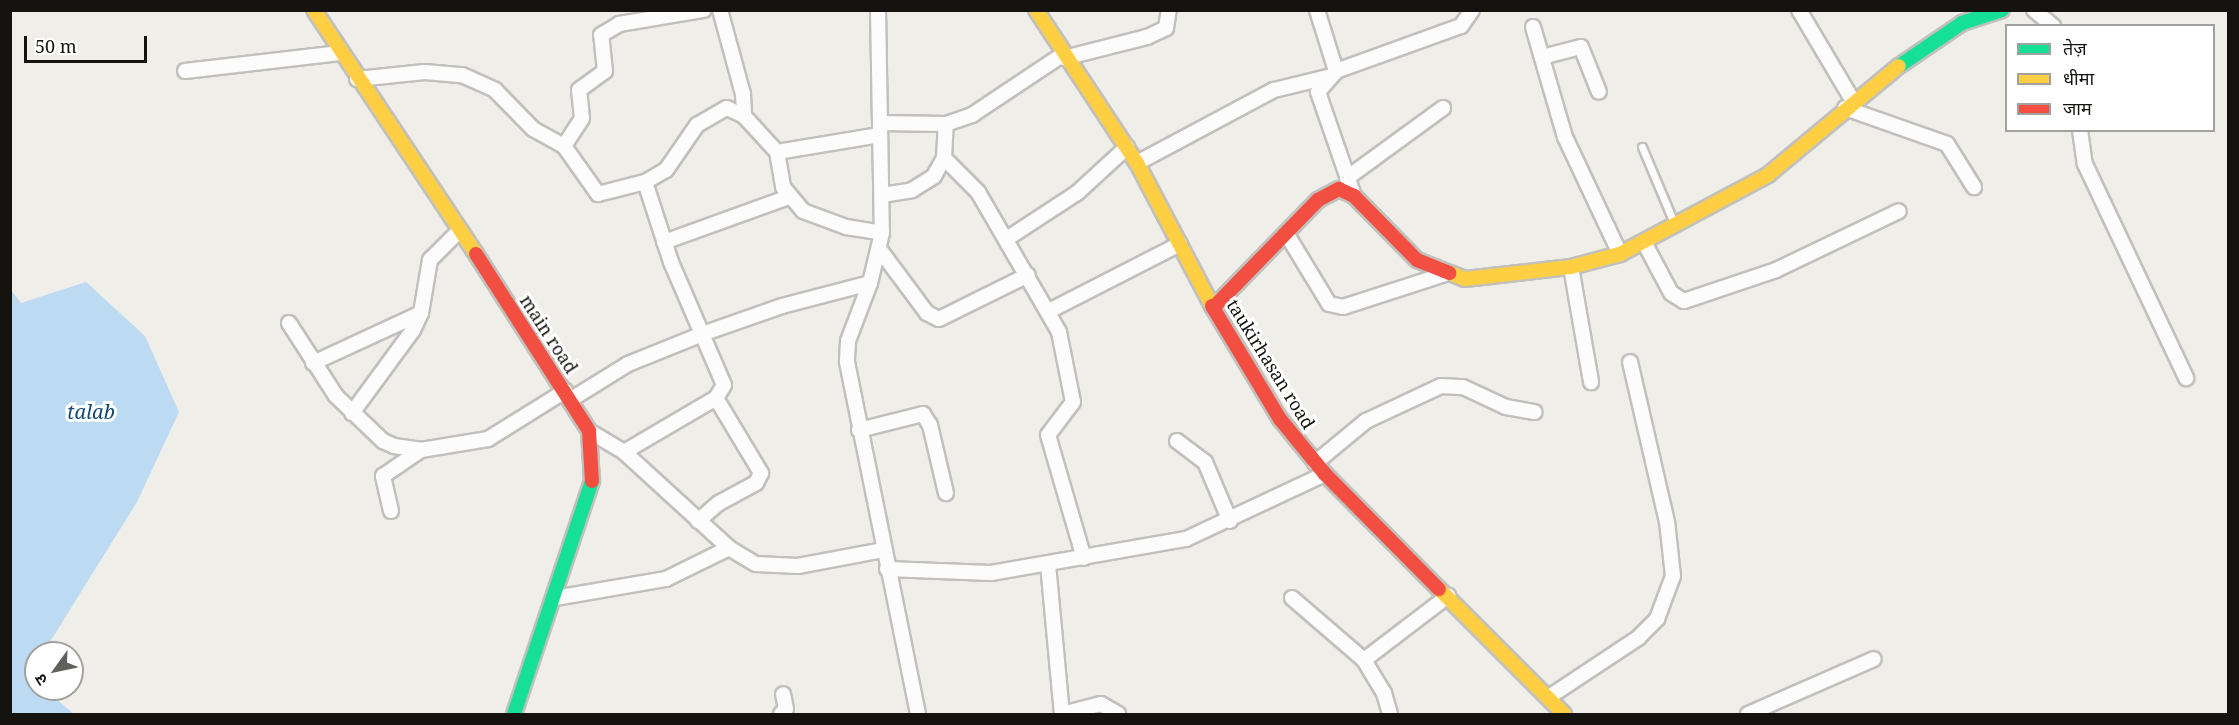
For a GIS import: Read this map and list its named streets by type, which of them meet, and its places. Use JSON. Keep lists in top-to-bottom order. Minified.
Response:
{"streets":{"street":["main road","taukirhasan road"]},"water":["talab"],"legend":["तेज़","धीमा","जाम"],"scale_bar":"50 m","north":"bottom left"}
